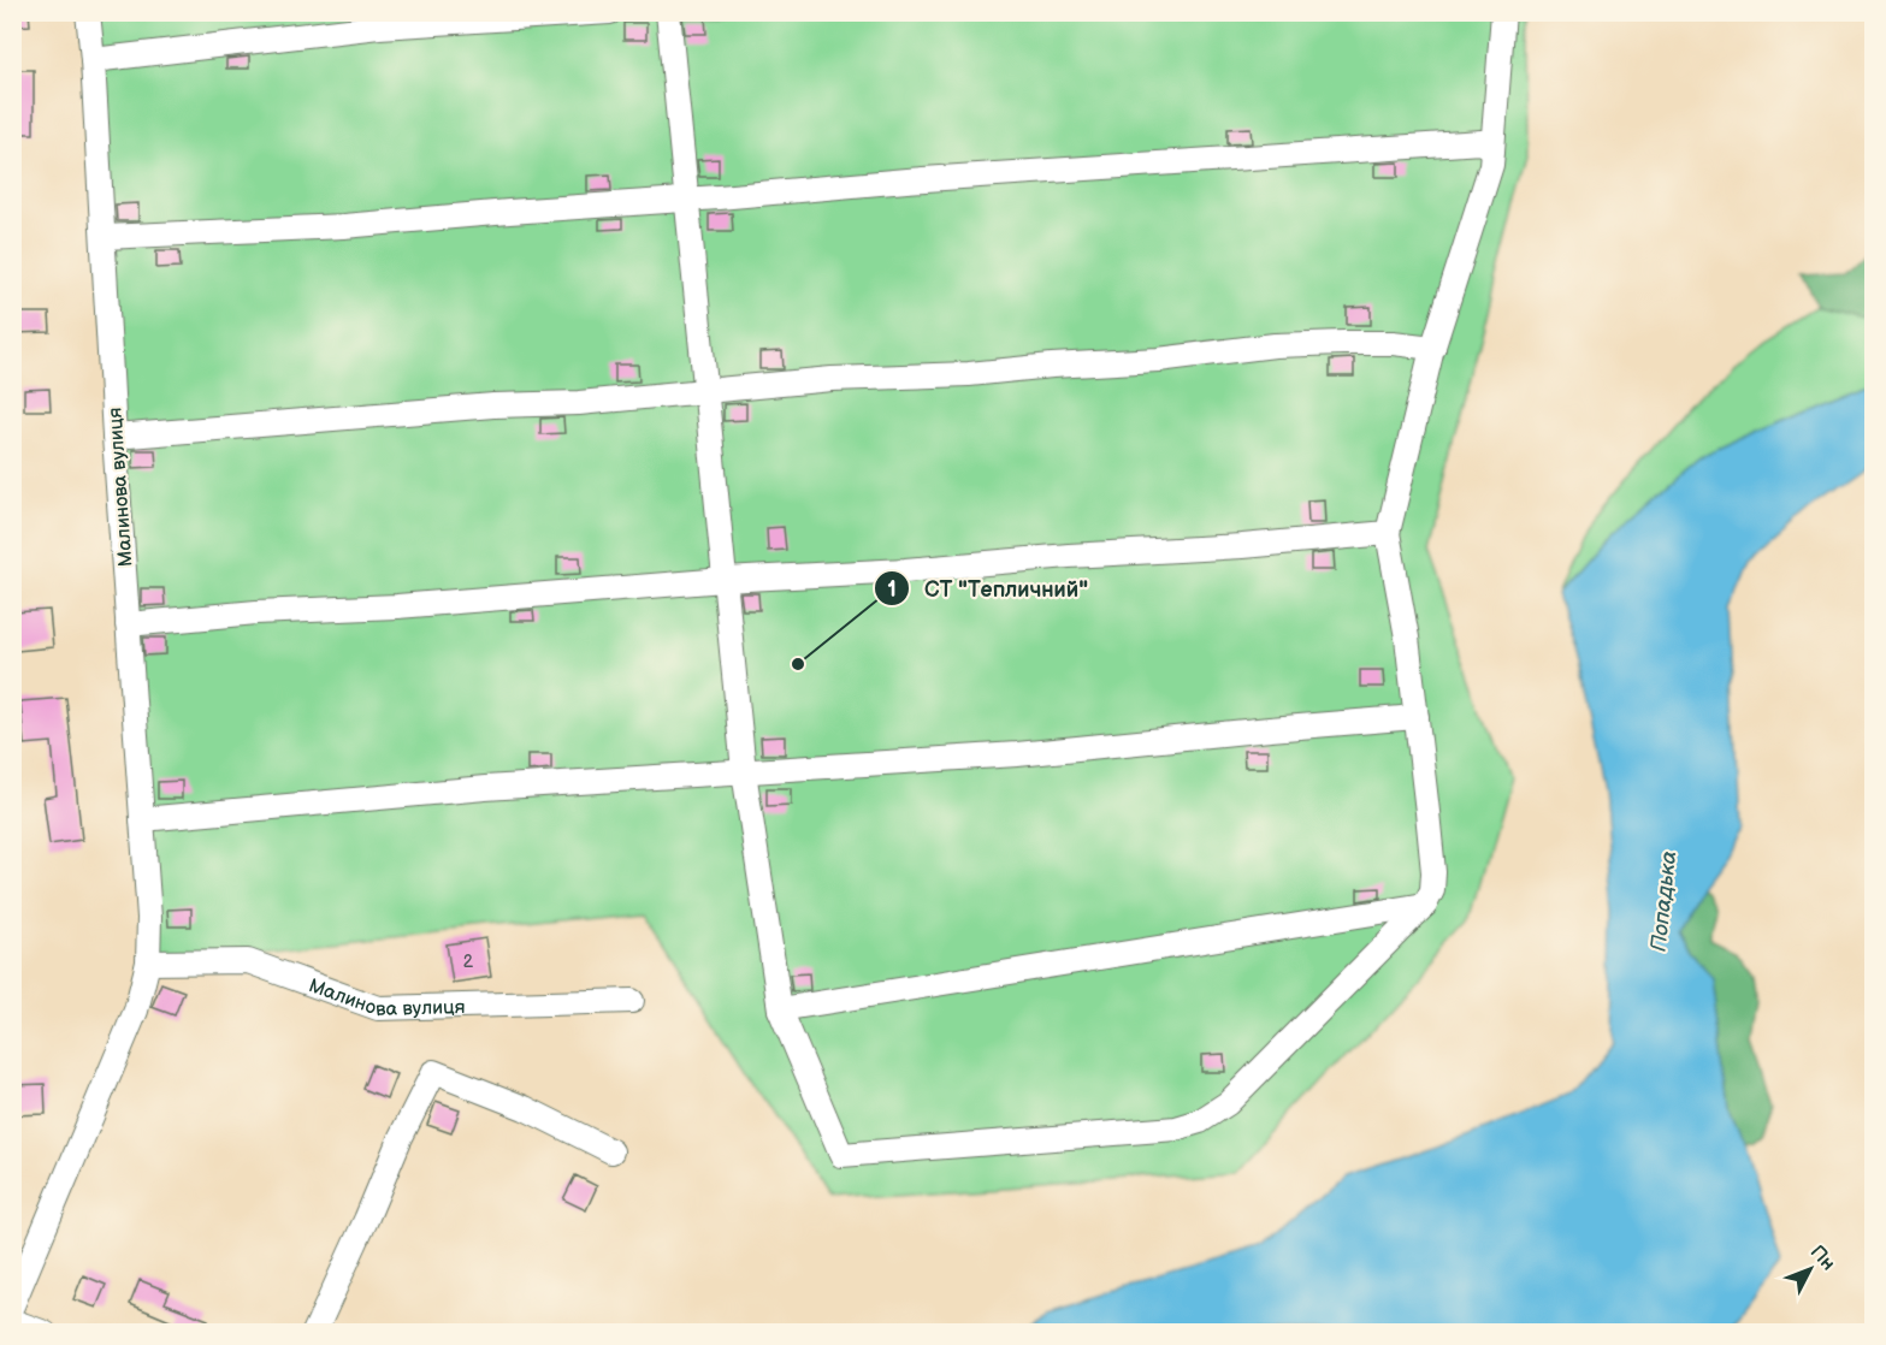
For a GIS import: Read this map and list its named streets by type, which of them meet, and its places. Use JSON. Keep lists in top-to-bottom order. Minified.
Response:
{"streets":{"street":["Малинова вулиця"]},"water":["Попадька"],"places":["СТ \"Тепличний\""],"house_numbers":["2"],"north":"top right"}
